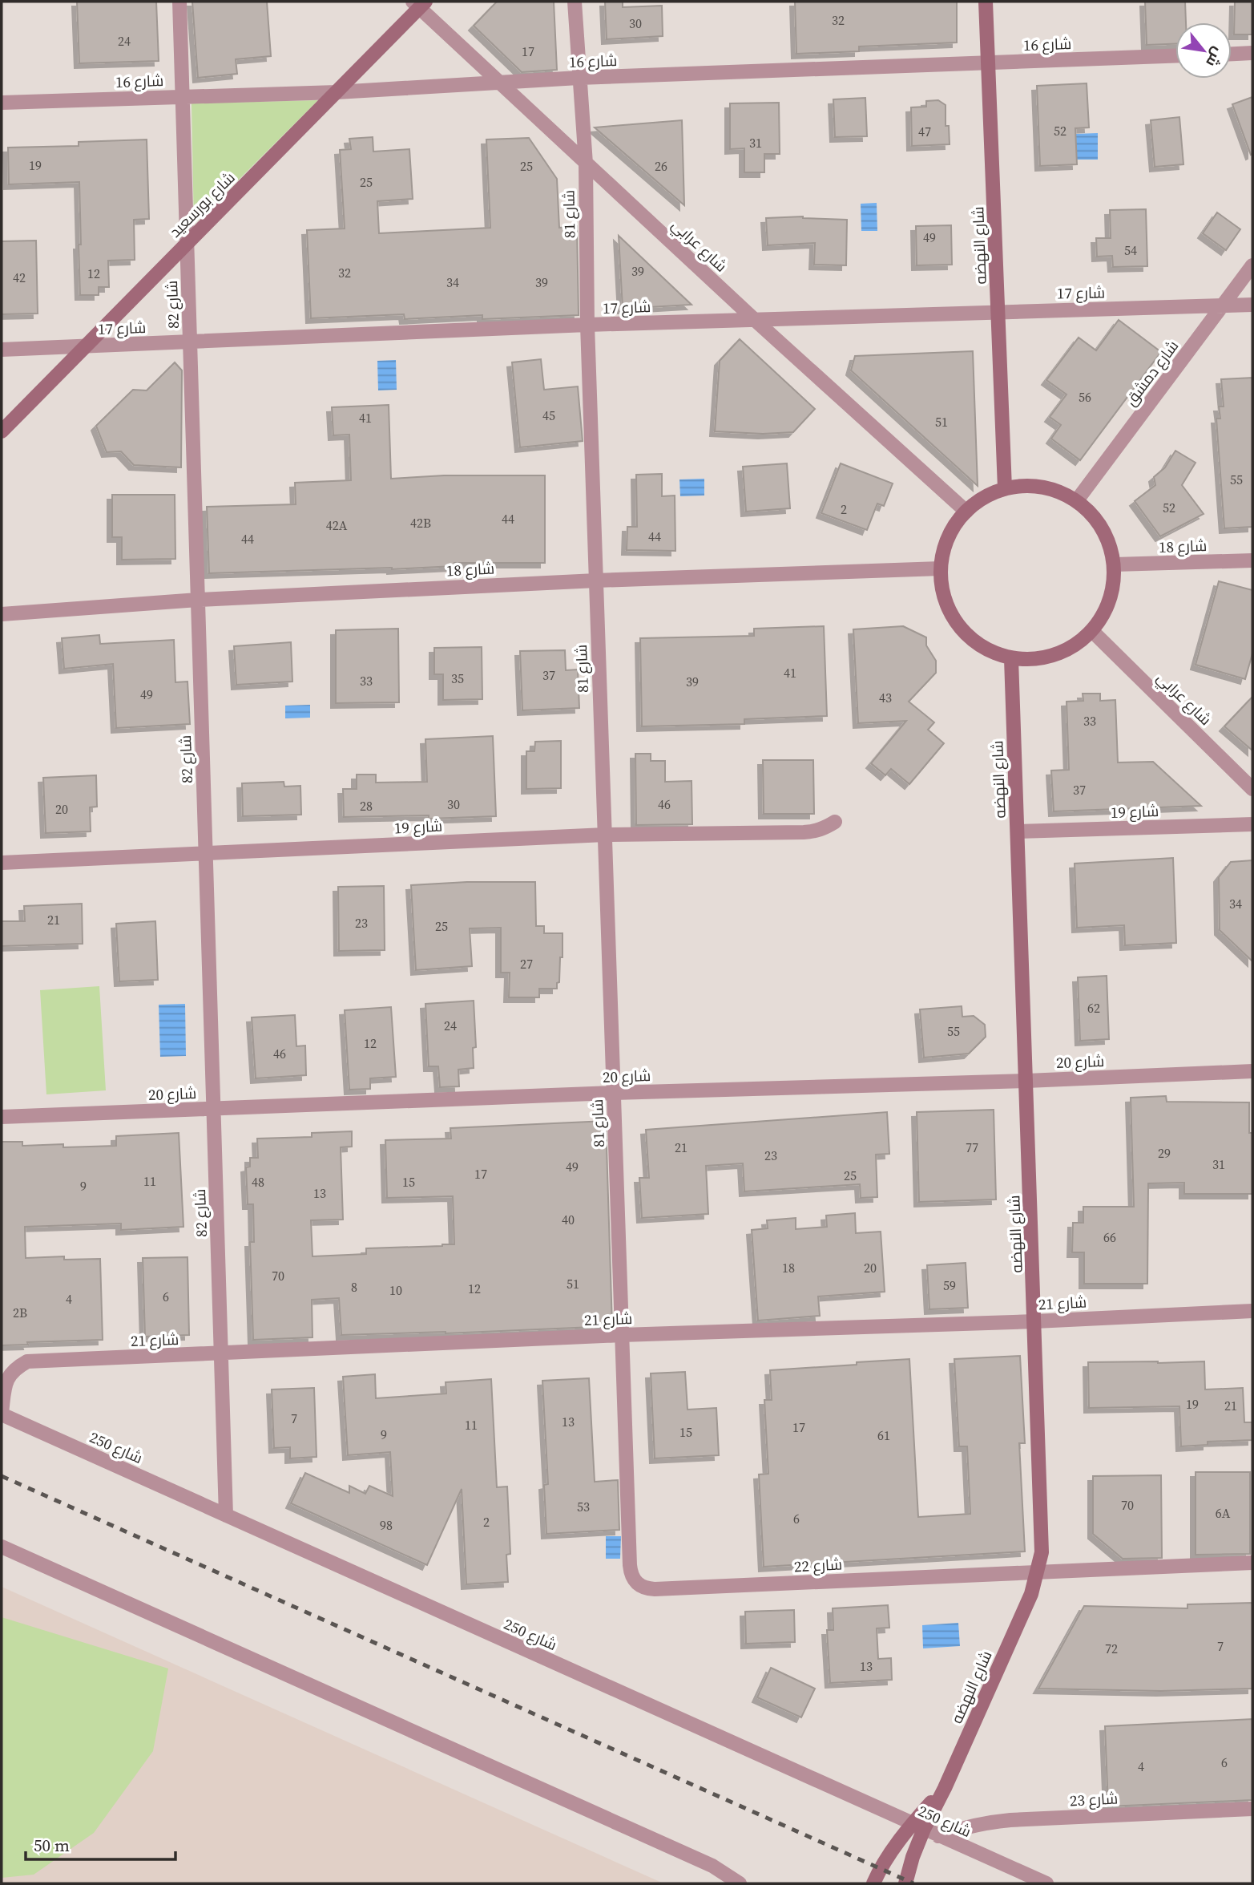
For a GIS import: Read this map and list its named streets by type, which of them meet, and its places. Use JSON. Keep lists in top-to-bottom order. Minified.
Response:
{"streets":{"street":["شارع 16","شارع بورسعيد","شارع 81","شارع عرابي","شارع النهضه","شارع 17","شارع 82","شارع دمشق","شارع 18","شارع 19","شارع 20","شارع 21","شارع 250","شارع 22","شارع 23"]},"crossings":[["شارع 16","شارع بورسعيد"],["شارع 16","شارع 81"],["شارع 16","شارع عرابي"],["شارع 16","شارع النهضه"],["شارع 16","شارع 82"],["شارع بورسعيد","شارع عرابي"],["شارع بورسعيد","شارع 17"],["شارع بورسعيد","شارع 82"],["شارع 81","شارع عرابي"],["شارع 81","شارع 17"],["شارع 81","شارع 18"],["شارع 81","شارع 19"],["شارع 81","شارع 20"],["شارع 81","شارع 21"],["شارع 81","شارع 22"],["شارع عرابي","شارع النهضه"],["شارع عرابي","شارع 17"],["شارع عرابي","شارع دمشق"],["شارع عرابي","شارع 18"],["شارع النهضه","شارع 17"],["شارع النهضه","شارع دمشق"],["شارع النهضه","شارع 18"],["شارع النهضه","شارع 19"],["شارع النهضه","شارع 20"],["شارع النهضه","شارع 21"],["شارع النهضه","شارع 250"],["شارع النهضه","شارع 22"],["شارع 17","شارع 82"],["شارع 17","شارع دمشق"],["شارع 82","شارع 18"],["شارع 82","شارع 19"],["شارع 82","شارع 20"],["شارع 82","شارع 21"],["شارع 82","شارع 250"],["شارع دمشق","شارع 18"],["شارع 21","شارع 250"],["شارع 21","شارع 22"],["شارع 250","شارع 23"]],"house_numbers":["32","30","24","17","52","47","31","19","25","26","25","49","54","39","32","12","42","34","39","56","45","41","51","55","52","2","44","42B","42A","44","44","41","37","35","33","39","49","43","33","37","30","46","28","20","34","21","23","25","27","62","24","55","12","46","21","77","29","23","31","49","17","25","11","48","15","9","13","40","66","18","20","70","51","59","8","12","10","6","4","2B","19","21","7","13","11","17","15","9","61","70","53","6A","6","2","98","7","72","13","6","4"],"scale_bar":"50 m","north":"bottom right"}
